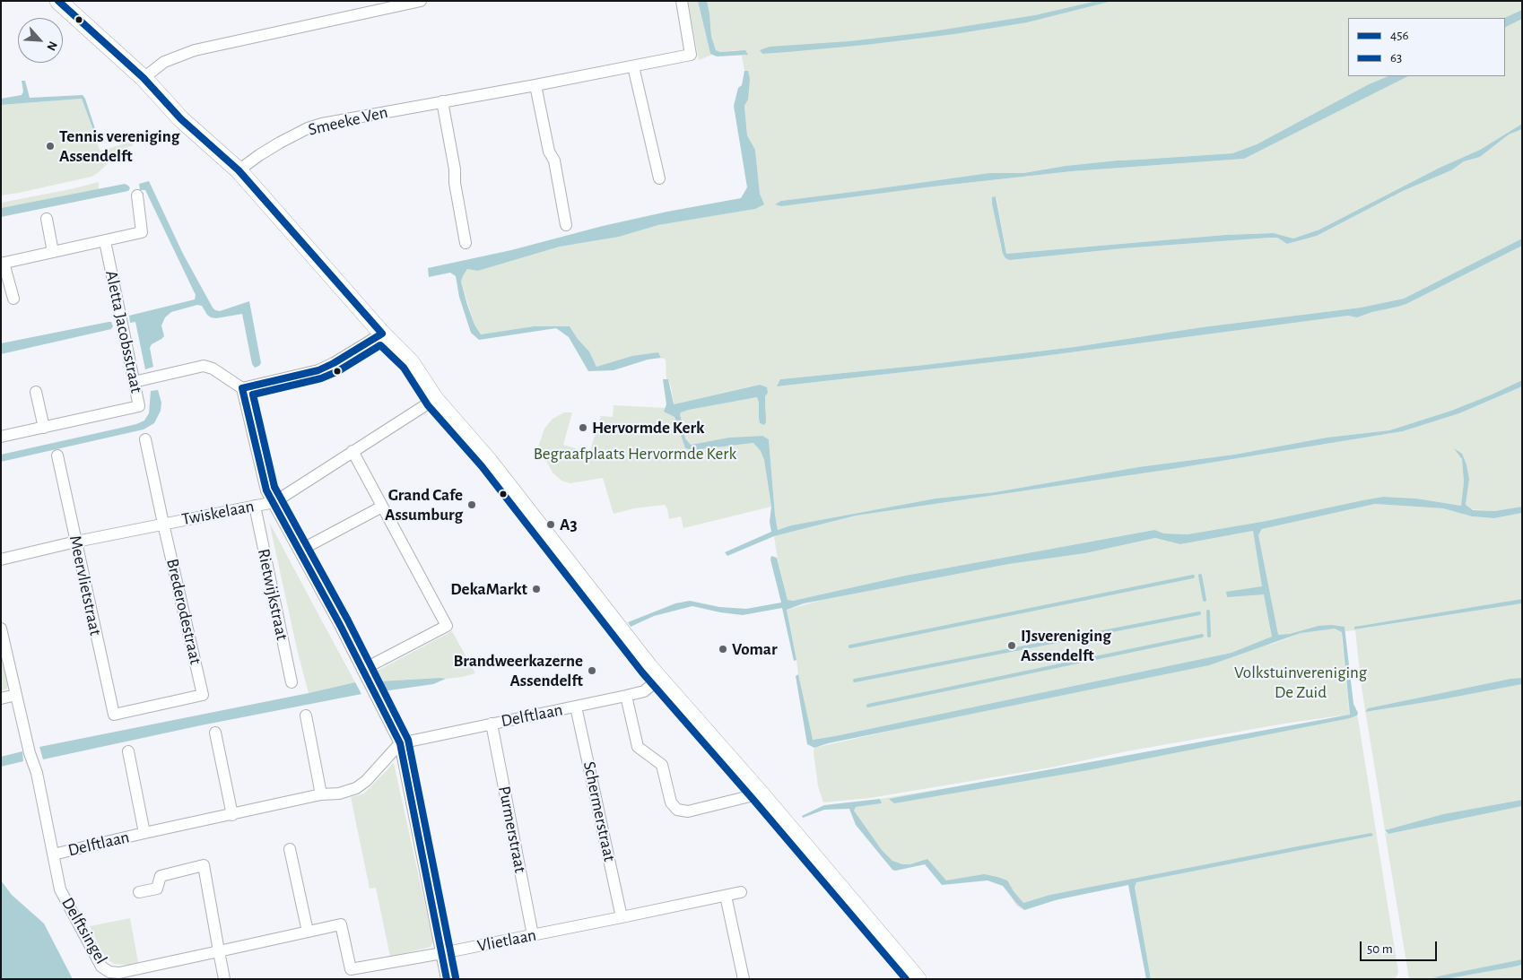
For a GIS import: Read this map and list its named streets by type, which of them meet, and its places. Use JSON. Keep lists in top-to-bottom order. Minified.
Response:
{"streets":{"street":["Smeeke Ven","Aletta Jacobsstraat","Twiskelaan","Meervlietstraat","Rietwijkstraat","Brederodestraat","Delftlaan","Schermerstraat","Purmerstraat","Delftsingel","Vlietlaan"]},"crossings":[["Twiskelaan","Meervlietstraat"],["Twiskelaan","Rietwijkstraat"],["Twiskelaan","Brederodestraat"],["Meervlietstraat","Brederodestraat"],["Delftlaan","Schermerstraat"],["Delftlaan","Purmerstraat"],["Delftlaan","Delftsingel"],["Schermerstraat","Vlietlaan"],["Purmerstraat","Vlietlaan"],["Delftsingel","Vlietlaan"]],"parks":["Begraafplaats Hervormde Kerk","Volkstuinvereniging De Zuid"],"places":["Tennis vereniging Assendelft","Hervormde Kerk","Grand Cafe Assumburg","A3","DekaMarkt","IJsvereniging Assendelft","Vomar","Brandweerkazerne Assendelft"],"lines":["transit line 456","transit line 63"],"legend":["456","63"],"scale_bar":"50 m","north":"bottom right"}
